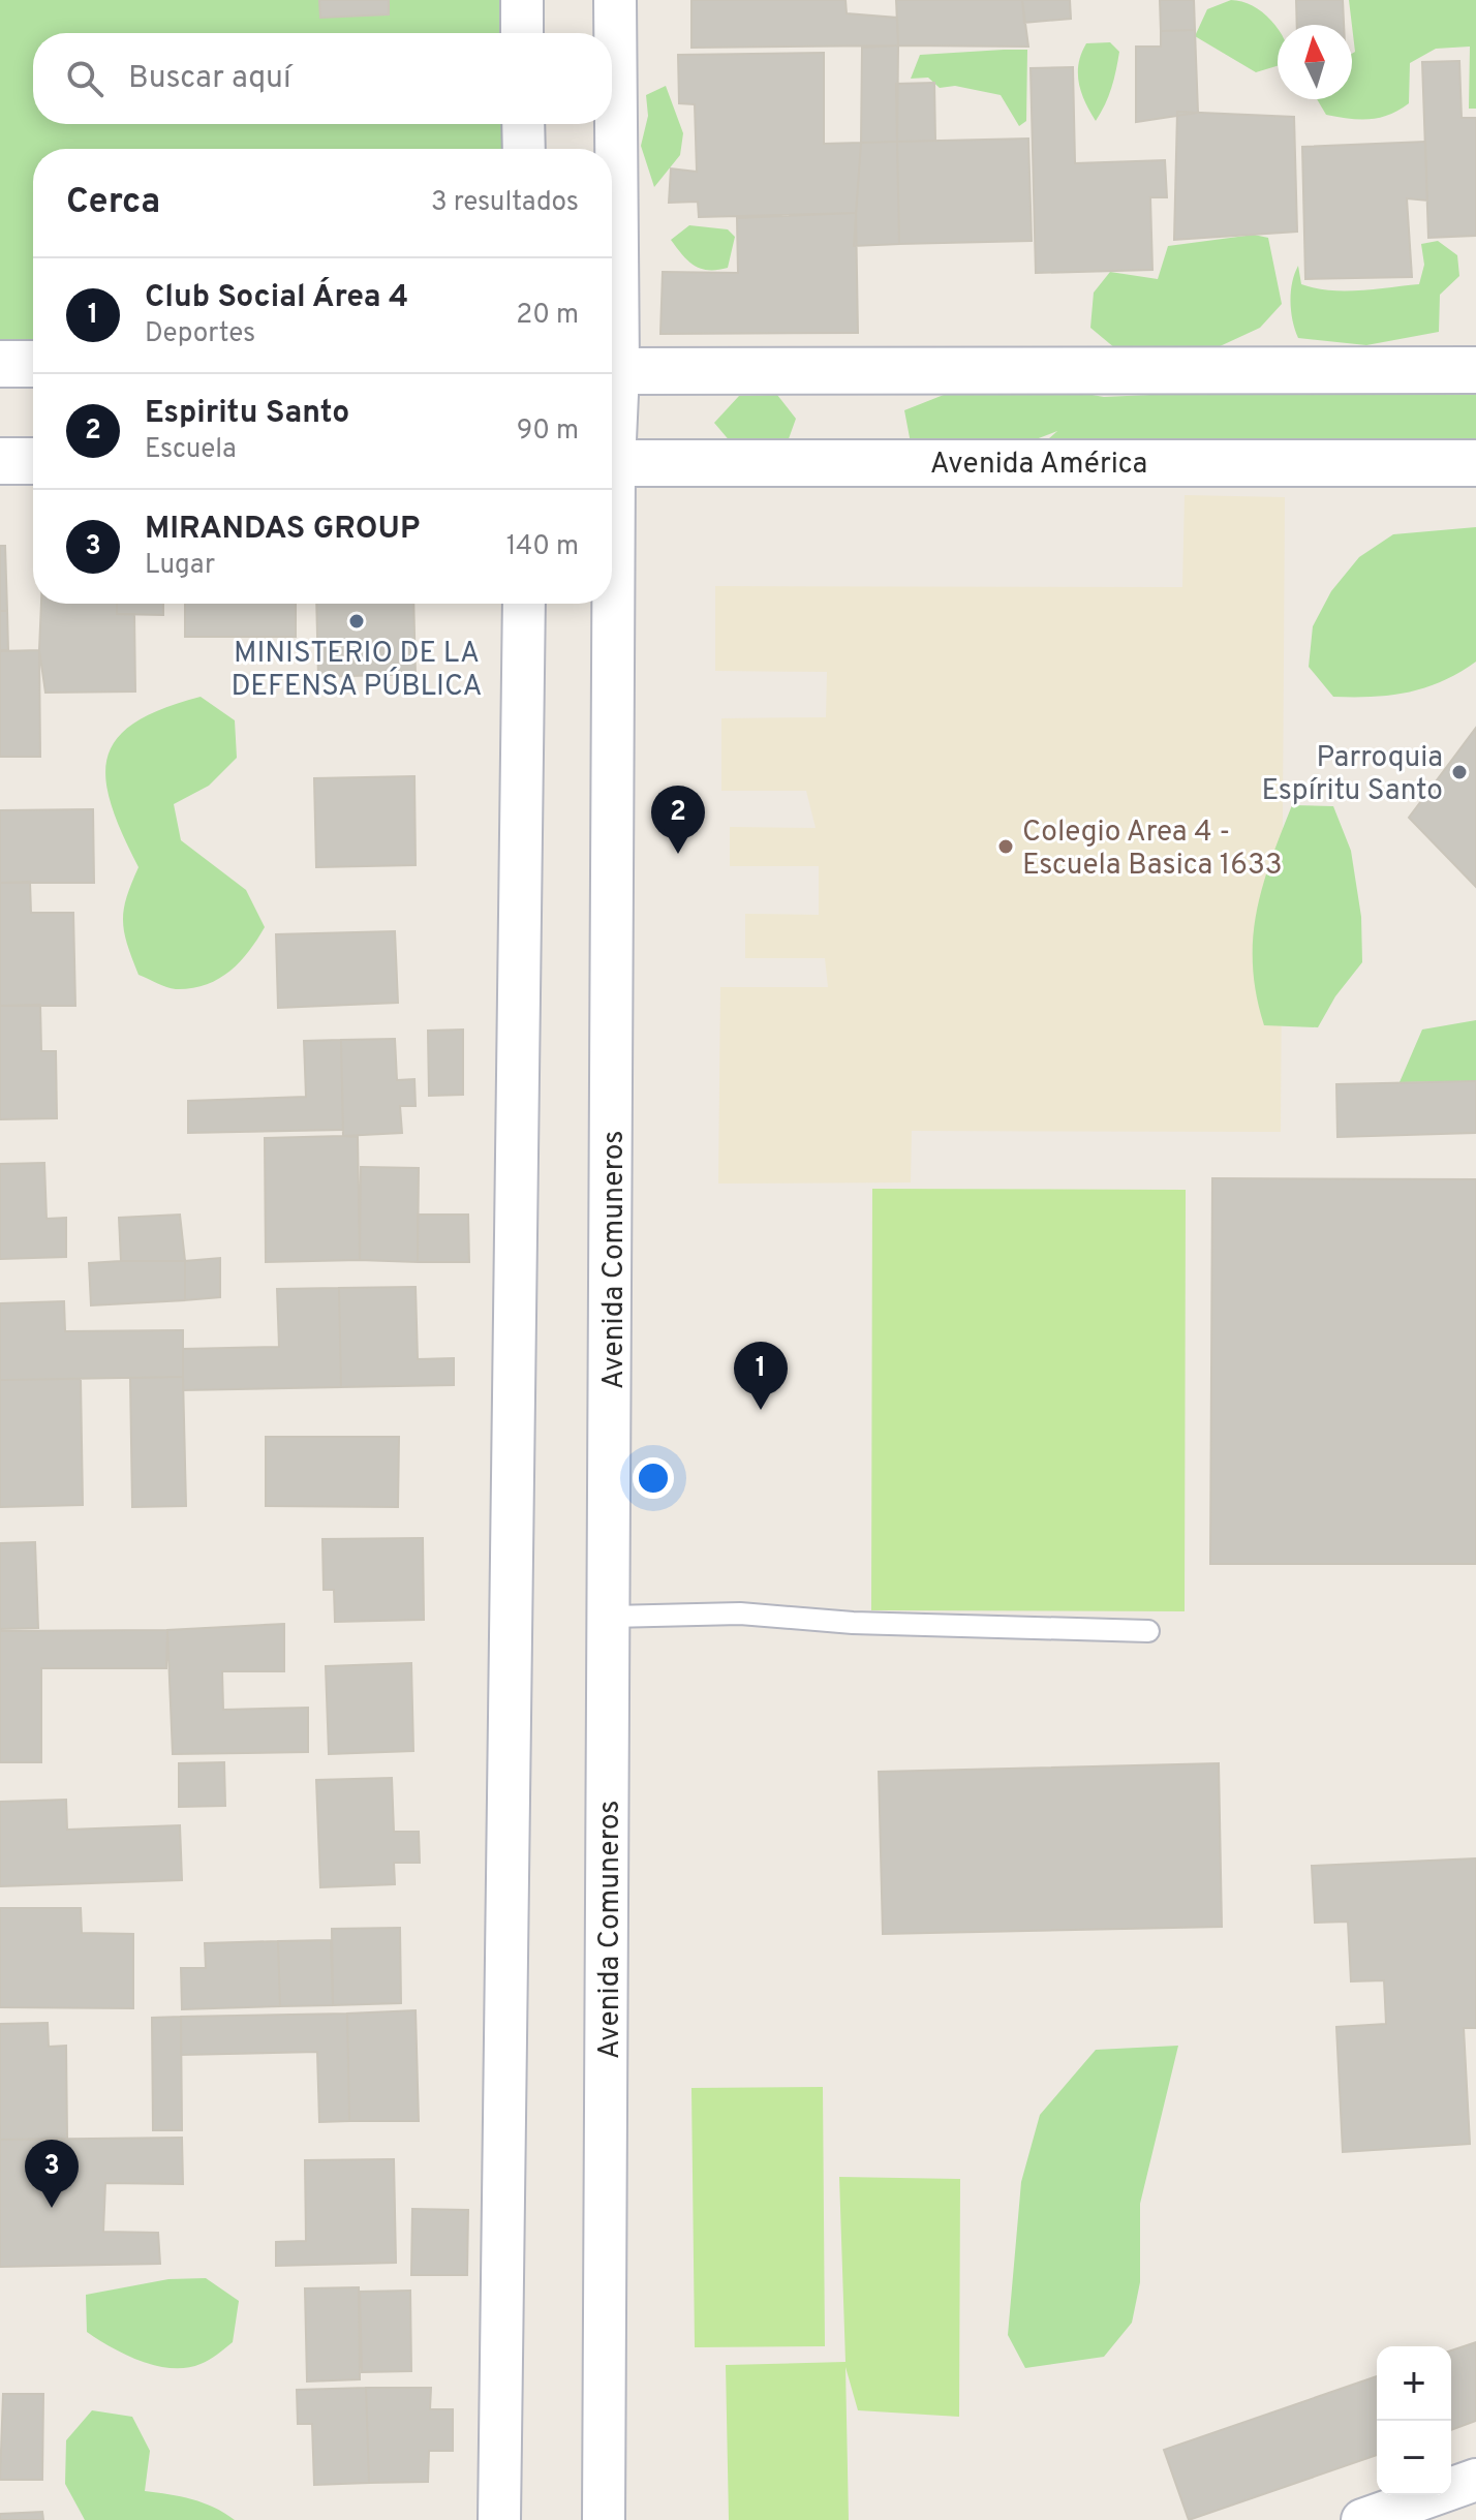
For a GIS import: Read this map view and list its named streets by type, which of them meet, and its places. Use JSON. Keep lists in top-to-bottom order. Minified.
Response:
{"streets":{"main road":["Avenida América"],"street":["Avenida Comuneros"]},"places":["MINISTERIO DE LA DEFENSA PÚBLICA","Parroquia Espíritu Santo","Colegio Area 4 - Escuela Basica 1633"],"north":"top","page":{"search":"Buscar aquí","heading":["Cerca","3 resultados"],"list":[{"mark":"1","name":"Club Social Área 4","note":"Deportes","value":"20 m"},{"mark":"2","name":"Espiritu Santo","note":"Escuela","value":"90 m"},{"mark":"3","name":"MIRANDAS GROUP","note":"Lugar","value":"140 m"}],"pins":["2","1","3"],"map_buttons":["+","−"]}}
